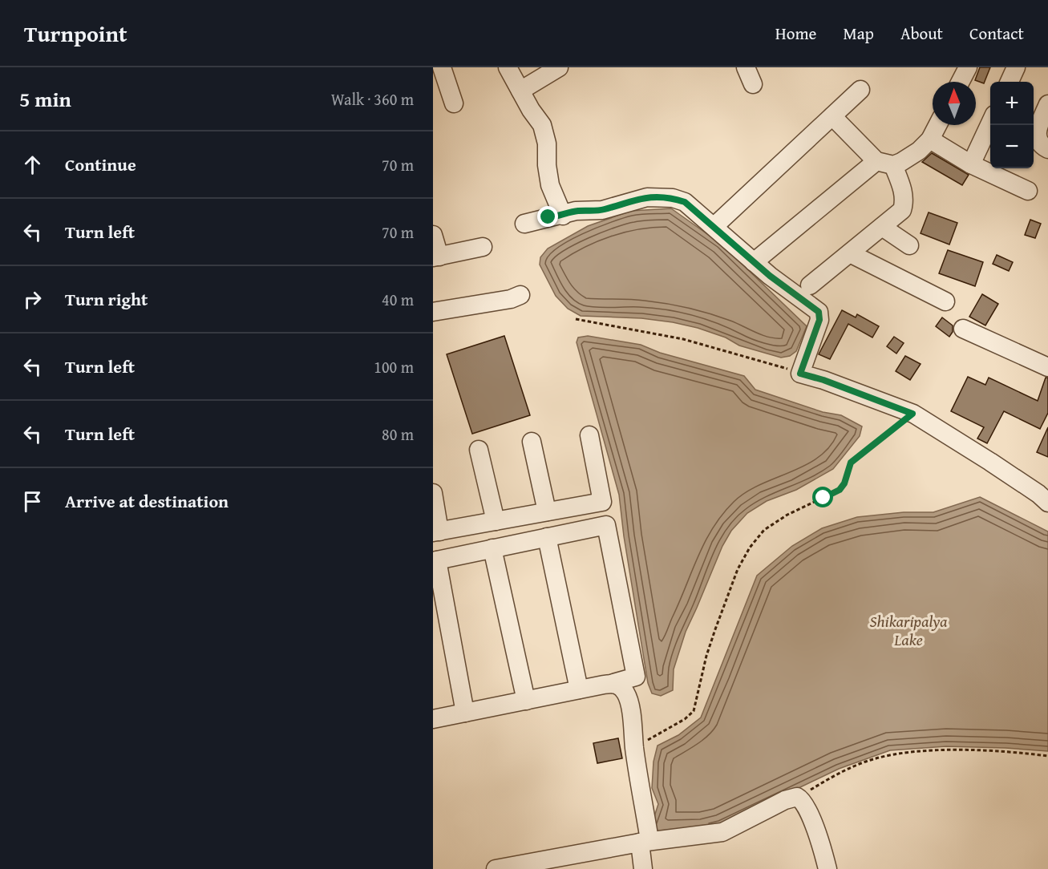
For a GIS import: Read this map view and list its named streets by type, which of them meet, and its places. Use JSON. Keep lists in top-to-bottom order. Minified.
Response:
{"water":["Shikaripalya Lake"],"north":"top","page":{"header":"Turnpoint","nav":["Home","Map","About","Contact"],"heading":["5 min","Walk · 360 m"],"map_buttons":["+","−"],"list":[["Continue","70 m"],["Turn left","70 m"],["Turn right","40 m"],["Turn left","100 m"],["Turn left","80 m"],"Arrive at destination"]}}
